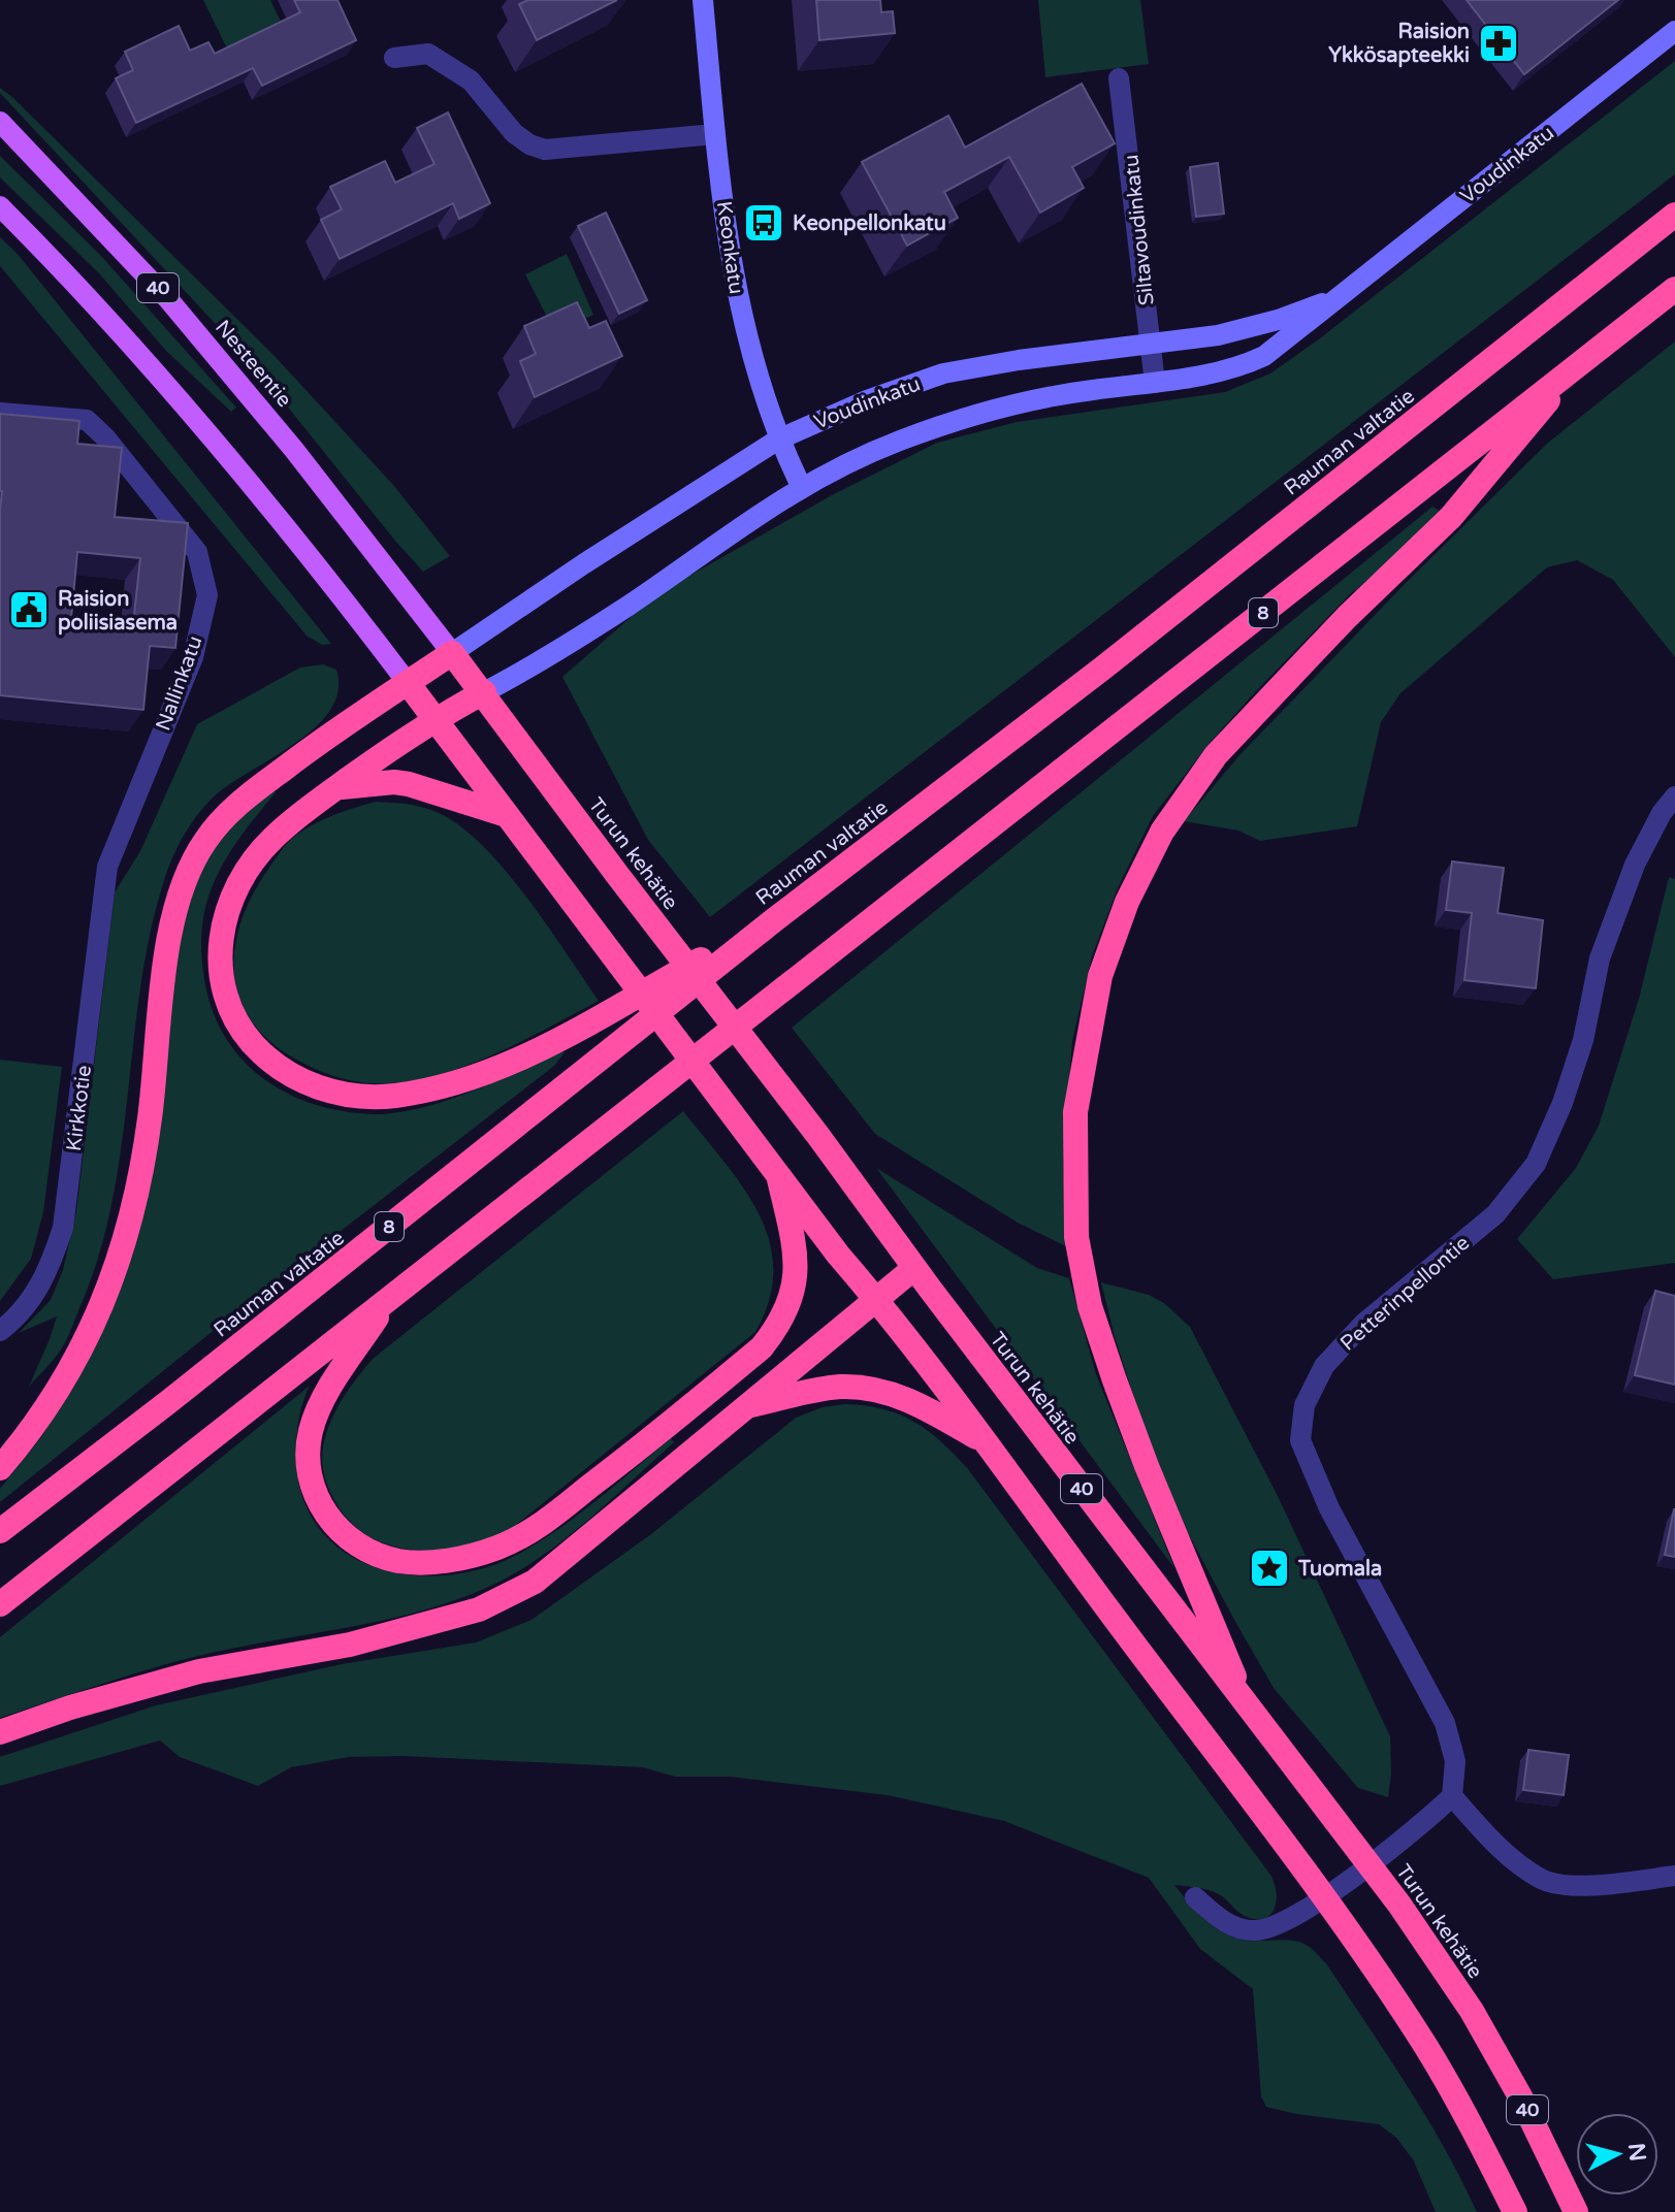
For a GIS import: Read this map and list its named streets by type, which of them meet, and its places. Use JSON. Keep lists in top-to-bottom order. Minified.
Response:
{"streets":{"highway":["40","Rauman valtatie","8","Turun kehätie"],"main road":["Voudinkatu","Keonkatu","Nesteentie"],"street":["Siltavoudinkatu","Nallinkatu","Kirkkotie","Petterinpellontie"]},"crossings":[["Voudinkatu","Siltavoudinkatu"],["Voudinkatu","Keonkatu"],["Voudinkatu","Nesteentie"],["Voudinkatu","Turun kehätie"],["Nesteentie","Turun kehätie"],["Nallinkatu","Kirkkotie"]],"places":{"pharmacy":["Raision Ykkösapteekki"],"bus stop":["Keonpellonkatu"],"public building":["Raision poliisiasema"],"place":["Tuomala"]},"north":"right"}
